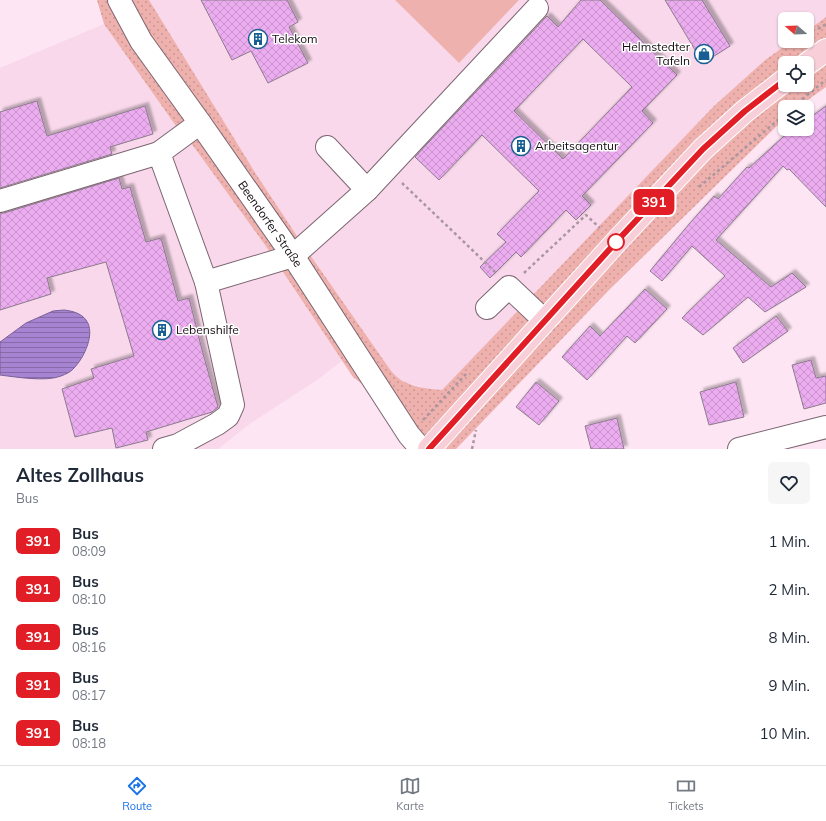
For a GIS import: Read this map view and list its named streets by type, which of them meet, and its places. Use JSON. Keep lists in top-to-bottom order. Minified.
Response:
{"streets":{"street":["Beendorfer Straße"]},"places":{"building":["Telekom","Arbeitsagentur","Lebenshilfe"],"shop":["Helmstedter Tafeln"]},"lines":["bus line 391"],"north":"left","page":{"on_map":"391","heading":["Altes Zollhaus","Bus"],"list":[{"mark":"391","name":"Bus","note":"08:09","value":"1 Min."},{"mark":"391","name":"Bus","note":"08:10","value":"2 Min."},{"mark":"391","name":"Bus","note":"08:16","value":"8 Min."},{"mark":"391","name":"Bus","note":"08:17","value":"9 Min."},{"mark":"391","name":"Bus","note":"08:18","value":"10 Min."}],"tabs":["Route","Karte","Tickets"]}}
